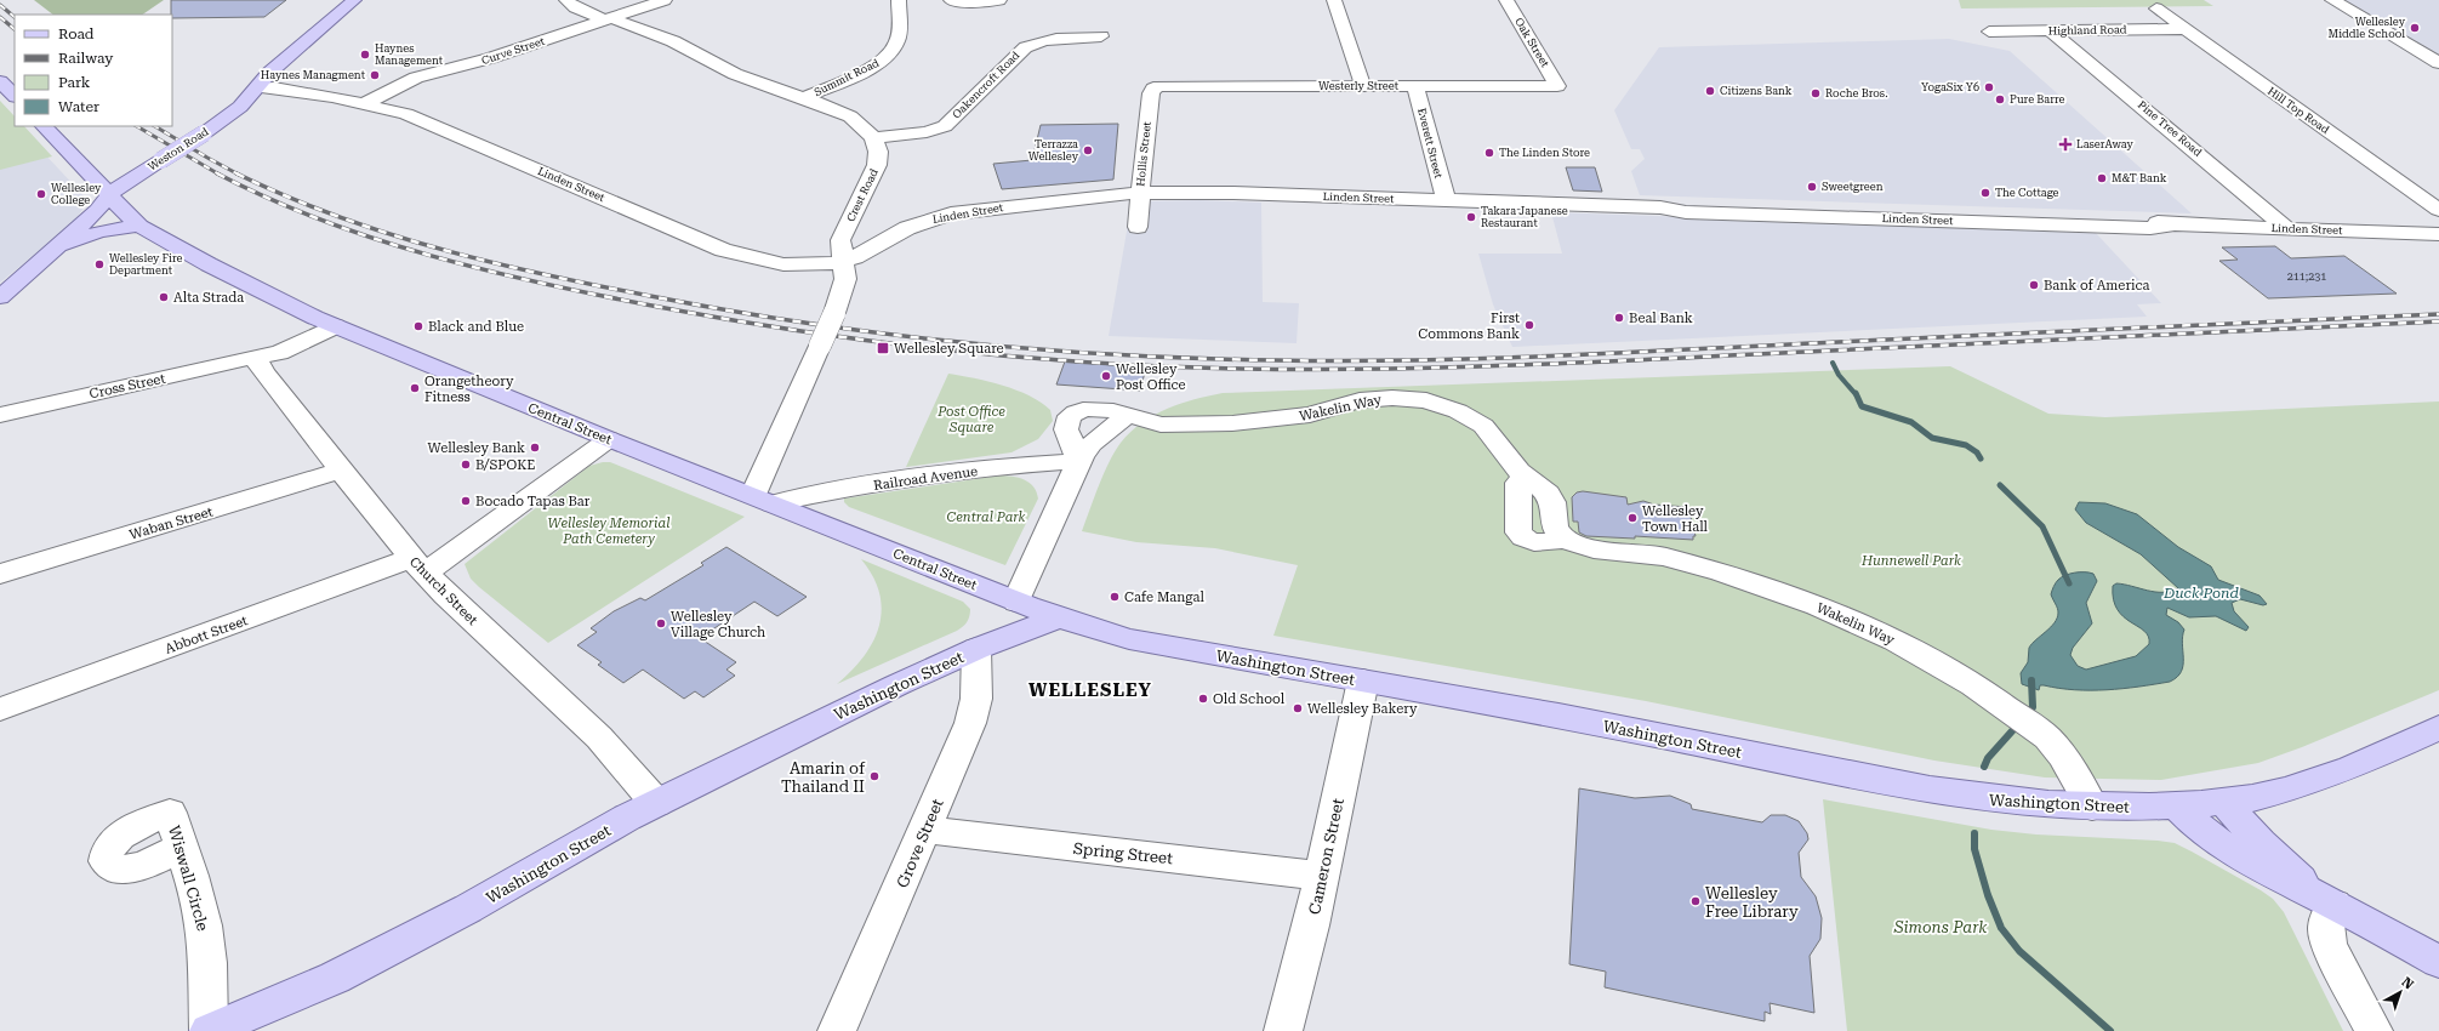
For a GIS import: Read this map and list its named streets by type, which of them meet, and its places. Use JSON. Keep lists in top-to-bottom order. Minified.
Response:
{"streets":{"main road":["Weston Road","Central Street","Washington Street"],"street":["Highland Road","Oak Street","Curve Street","Summit Road","Oakencroft Road","Westerly Street","Hill Top Road","Pine Tree Road","Everett Street","Hollis Street","Linden Street","Crest Road","Cross Street","Wakelin Way","Railroad Avenue","Waban Street","Church Street","Abbott Street","Grove Street","Spring Street","Cameron Street","Wiswall Circle"]},"crossings":[["Highland Road","Hill Top Road"],["Highland Road","Pine Tree Road"],["Oak Street","Westerly Street"],["Curve Street","Linden Street"],["Oakencroft Road","Crest Road"],["Westerly Street","Everett Street"],["Westerly Street","Hollis Street"],["Pine Tree Road","Linden Street"],["Everett Street","Linden Street"],["Weston Road","Linden Street"],["Weston Road","Central Street"],["Hollis Street","Linden Street"],["Linden Street","Crest Road"],["Crest Road","Central Street"],["Crest Road","Railroad Avenue"],["Cross Street","Central Street"],["Cross Street","Church Street"],["Wakelin Way","Washington Street"],["Central Street","Railroad Avenue"],["Central Street","Abbott Street"],["Central Street","Washington Street"],["Waban Street","Church Street"],["Church Street","Abbott Street"],["Church Street","Washington Street"],["Washington Street","Grove Street"],["Washington Street","Cameron Street"],["Washington Street","Wiswall Circle"],["Grove Street","Spring Street"],["Spring Street","Cameron Street"]],"districts":["WELLESLEY"],"water":["Duck Pond"],"parks":["Post Office Square","Central Park","Wellesley Memorial Path Cemetery","Hunnewell Park","Simons Park"],"places":{"other":["Wellesley Middle School","Haynes Management","Haynes Managment","YogaSix Y6","Citizens Bank","Roche Bros.","Pure Barre","Terrazza Wellesley","The Linden Store","M&T Bank","Sweetgreen","The Cottage","Wellesley College","Takara Japanese Restaurant","Wellesley Fire Department","Bank of America","Alta Strada","Beal Bank","First Commons Bank","Black and Blue","Wellesley Post Office","Orangetheory Fitness","Wellesley Bank","B/SPOKE","Bocado Tapas Bar","Wellesley Town Hall","Cafe Mangal","Wellesley Village Church","Old School","Wellesley Bakery","Amarin of Thailand II","Wellesley Free Library"],"health":["LaserAway"],"transit":["Wellesley Square"]},"house_numbers":["211;231"],"legend":["Road","Railway","Park","Water"],"north":"top right"}
